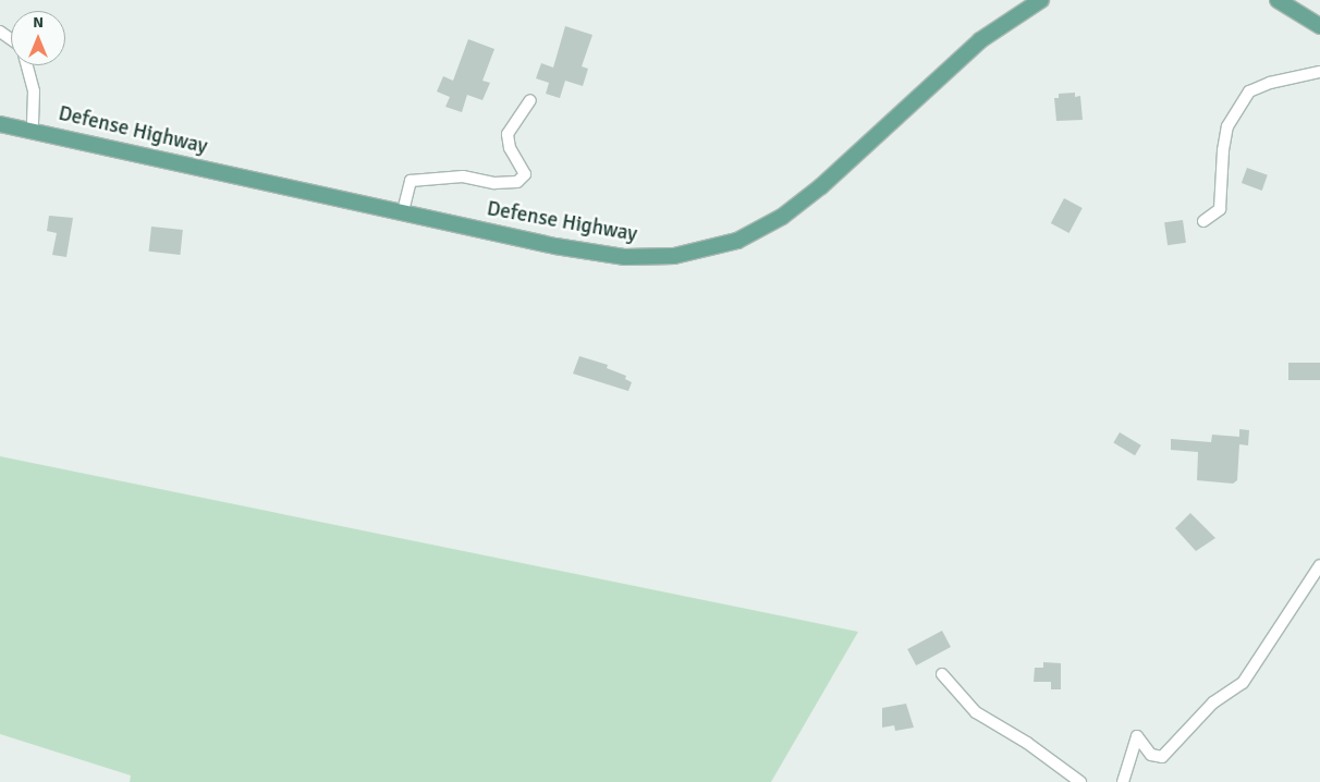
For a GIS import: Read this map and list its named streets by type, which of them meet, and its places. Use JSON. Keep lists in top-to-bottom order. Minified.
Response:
{"streets":{"main road":["Defense Highway"]},"north":"top"}
